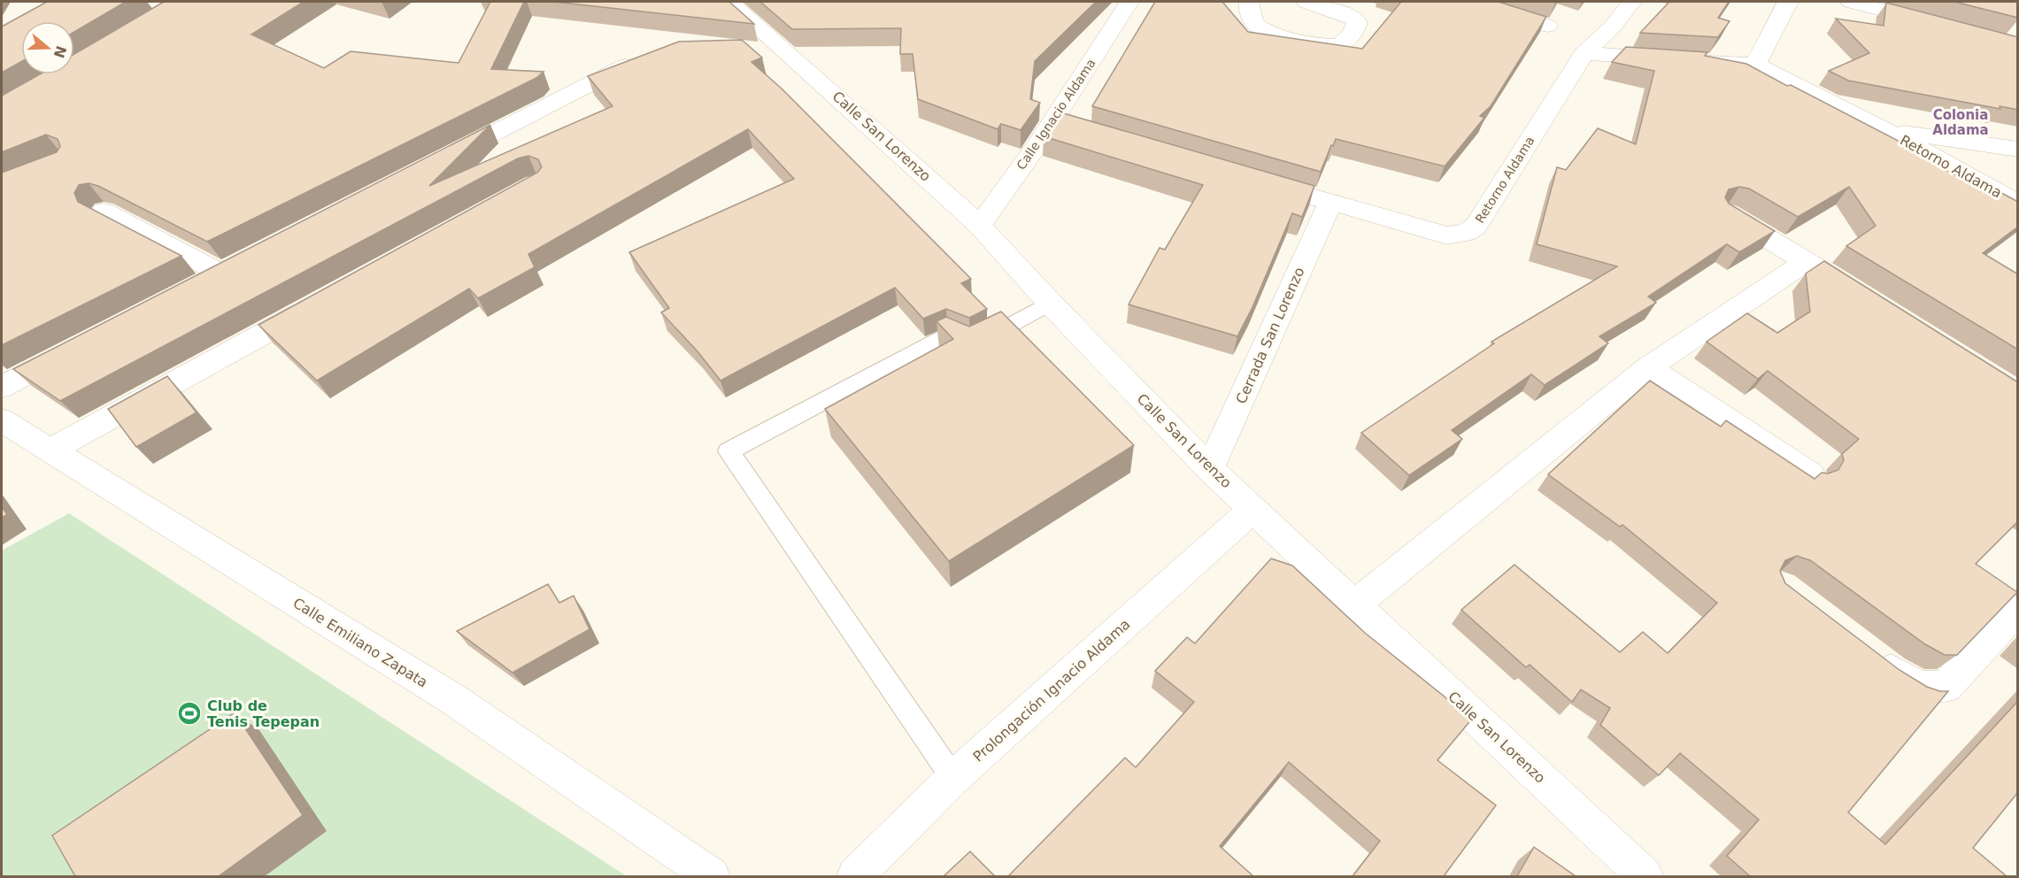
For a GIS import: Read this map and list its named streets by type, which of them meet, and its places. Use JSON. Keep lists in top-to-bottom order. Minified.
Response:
{"streets":{"street":["Calle Ignacio Aldama","Calle San Lorenzo","Retorno Aldama","Cerrada San Lorenzo","Calle Emiliano Zapata","Prolongación Ignacio Aldama"]},"crossings":[["Calle Ignacio Aldama","Calle San Lorenzo"],["Calle San Lorenzo","Cerrada San Lorenzo"],["Calle San Lorenzo","Prolongación Ignacio Aldama"],["Retorno Aldama","Cerrada San Lorenzo"]],"districts":["Colonia Aldama"],"places":{"sports":["Club de Tenis Tepepan"]},"north":"right"}
